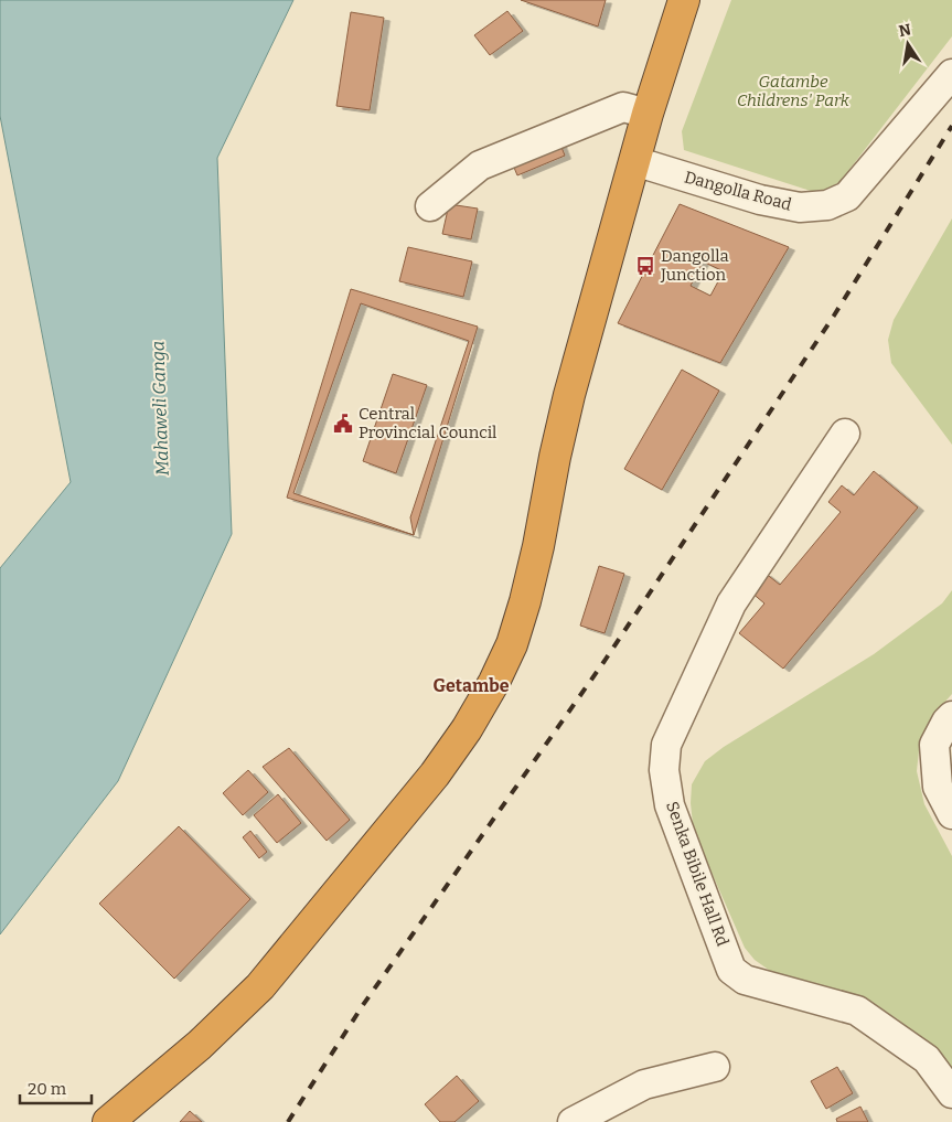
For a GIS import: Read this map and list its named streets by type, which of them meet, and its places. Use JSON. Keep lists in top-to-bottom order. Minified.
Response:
{"streets":{"street":["Dangolla Road","Senka Bibile Hall Rd"]},"districts":["Getambe"],"water":["Mahaweli Ganga"],"parks":["Gatambe Childrens' Park"],"places":{"bus stop":["Dangolla Junction"],"public building":["Central Provincial Council"]},"scale_bar":"20 m","north":"top"}
